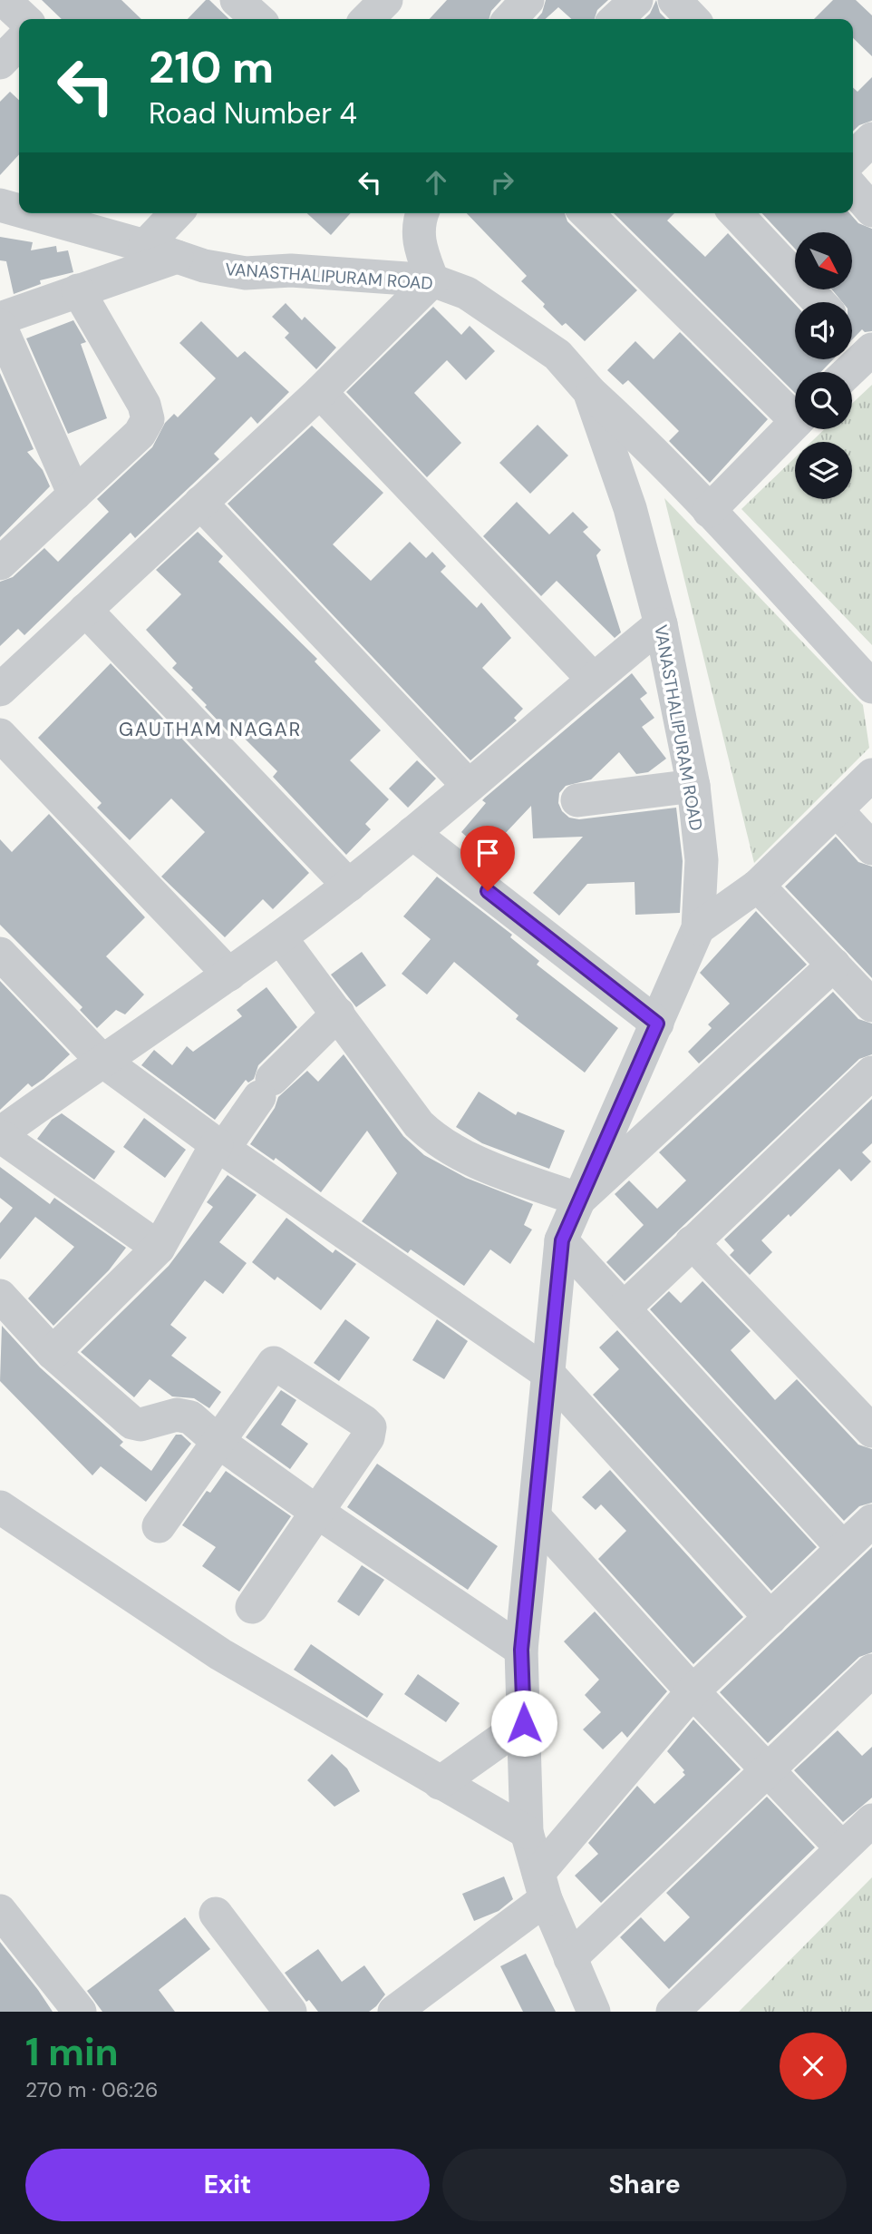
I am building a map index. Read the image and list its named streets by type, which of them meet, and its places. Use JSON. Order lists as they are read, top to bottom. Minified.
{"streets":{"street":["VANASTHALIPURAM ROAD"]},"districts":["GAUTHAM NAGAR"],"north":"bottom right","page":{"turn":["210 m","Road Number 4"],"heading":["1 min","270 m · 06:26"],"buttons":["Exit","Share"]}}
